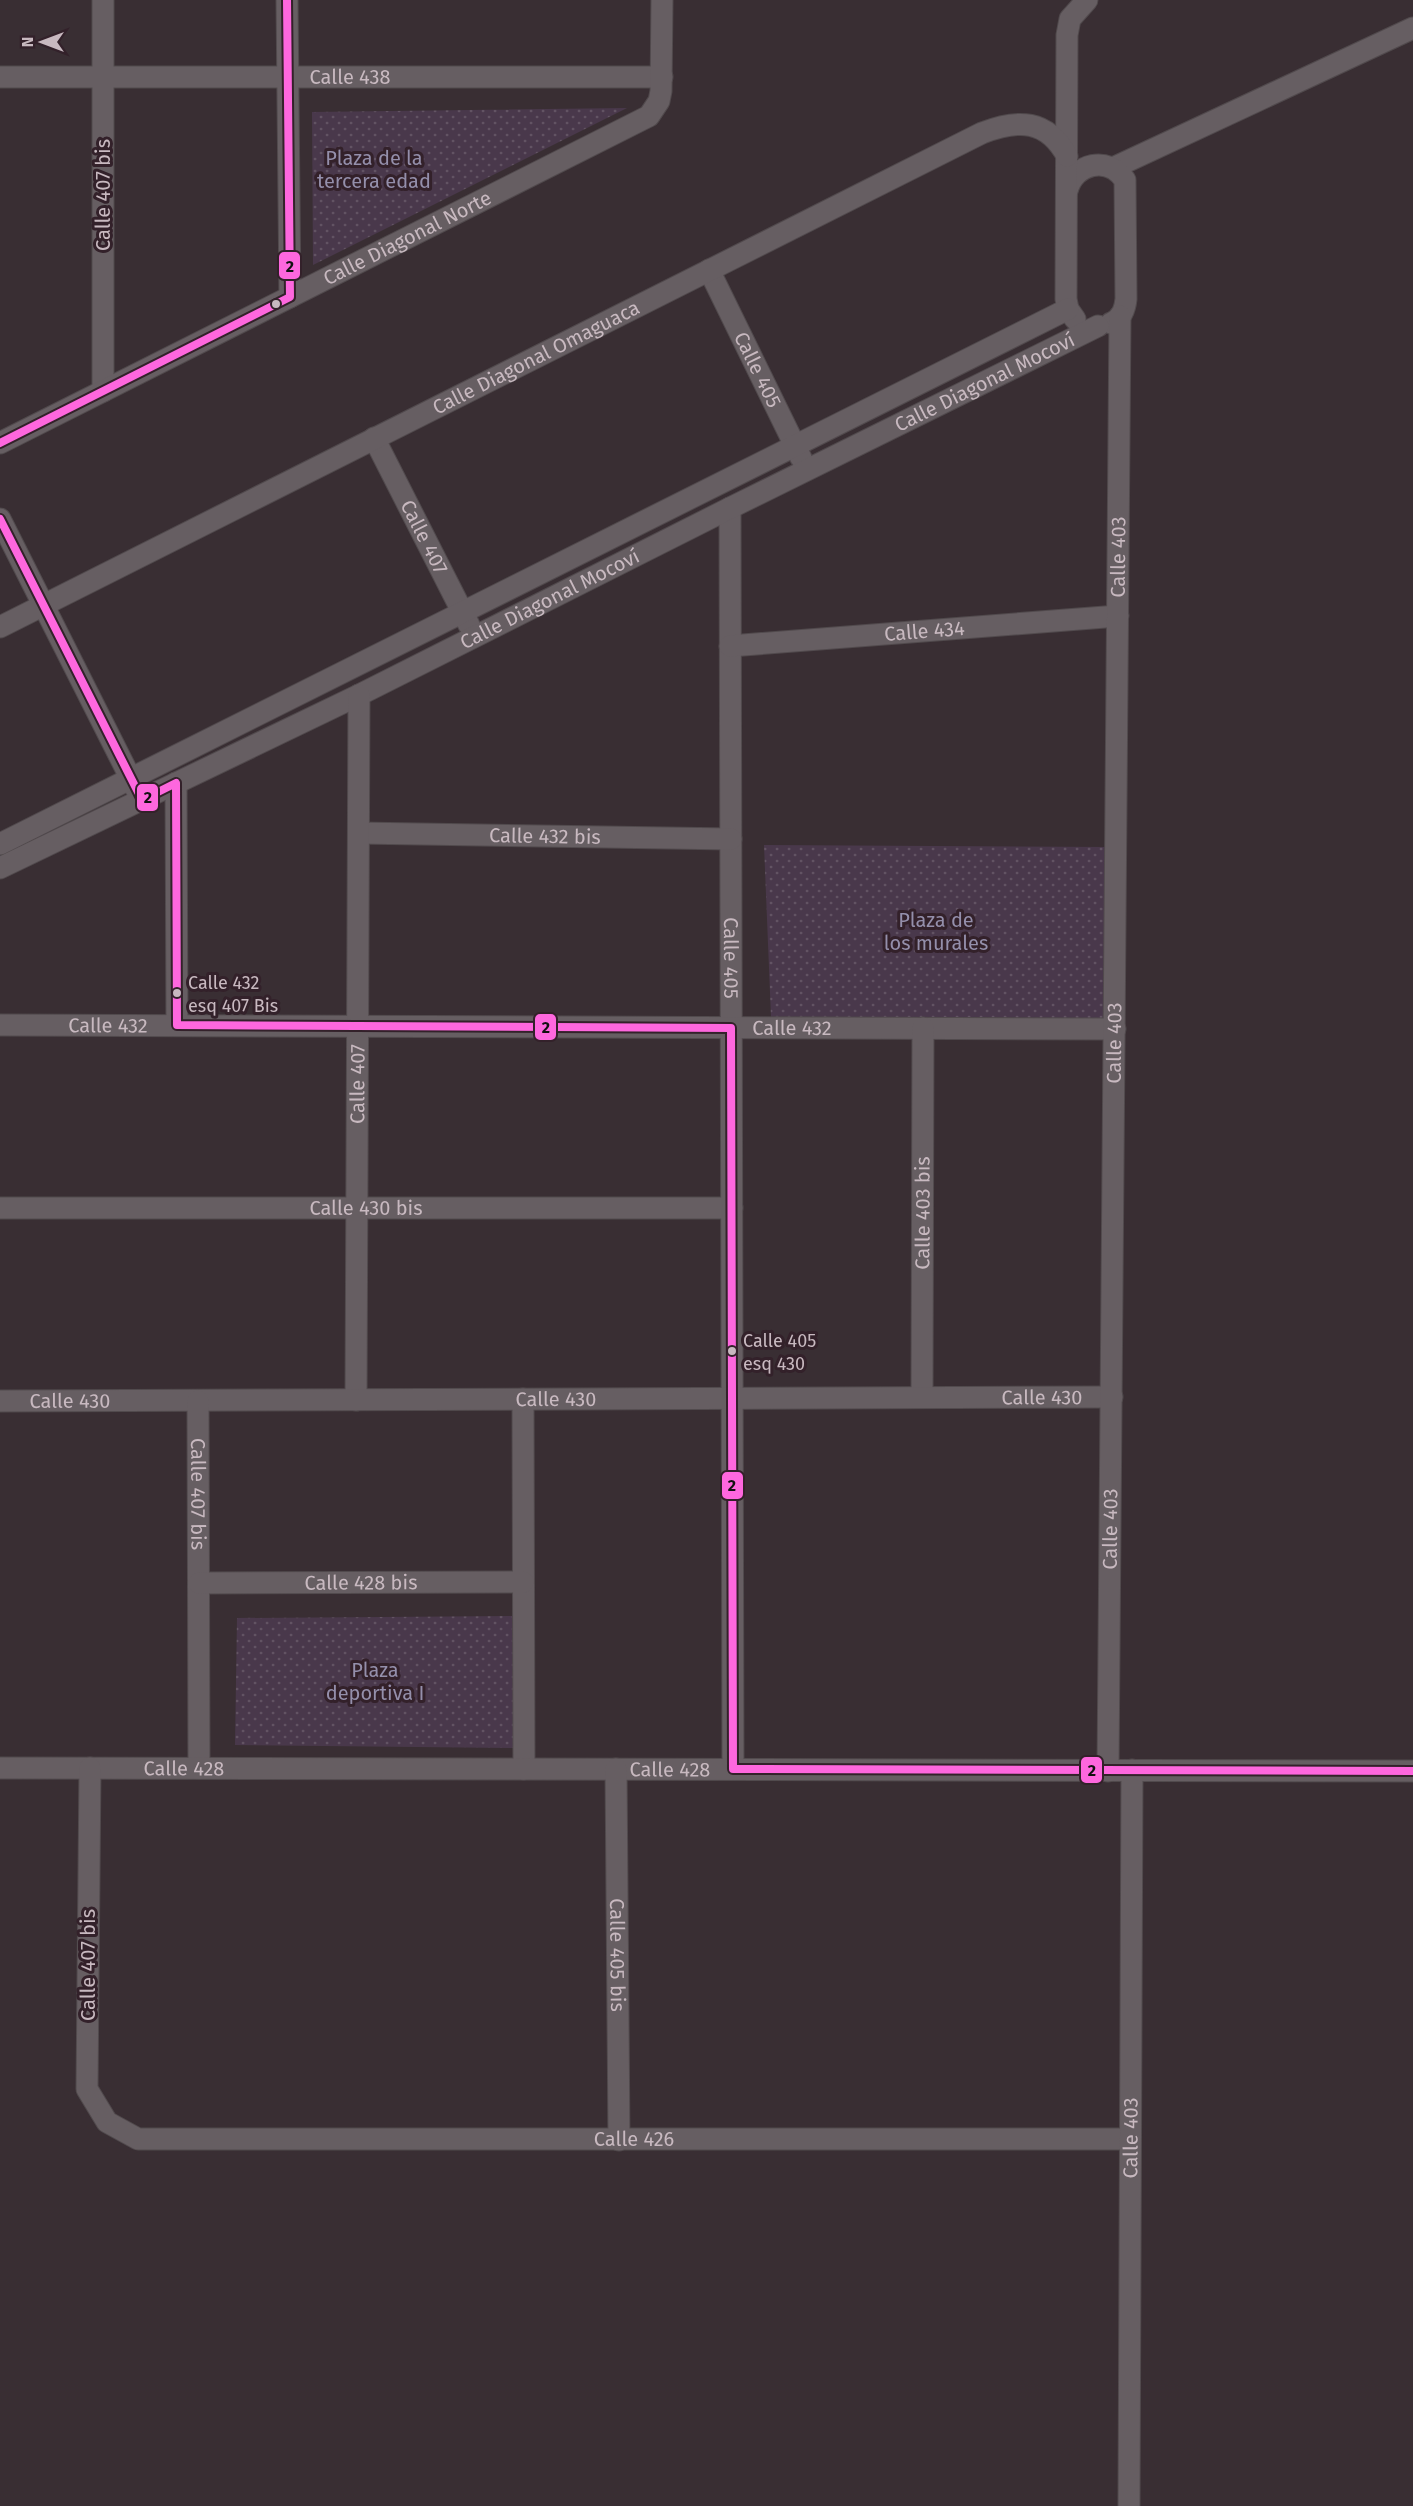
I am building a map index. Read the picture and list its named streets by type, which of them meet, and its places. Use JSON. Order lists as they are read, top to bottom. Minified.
{"streets":{"street":["Calle 438","Calle 407 bis","Calle Diagonal Norte","Calle Diagonal Omaguaca","Calle 405","Calle Diagonal Mocoví","Calle 407","Calle 403","Calle 434","Calle 432 bis","Calle 432","Calle 430 bis","Calle 403 bis","Calle 430","Calle 428 bis","Calle 428","Calle 405 bis","Calle 426"]},"crossings":[["Calle 438","Calle 407 bis"],["Calle 438","Calle Diagonal Norte"],["Calle 407 bis","Calle Diagonal Norte"],["Calle 407 bis","Calle 430"],["Calle 407 bis","Calle 428 bis"],["Calle 407 bis","Calle 428"],["Calle 407 bis","Calle 426"],["Calle Diagonal Omaguaca","Calle 405"],["Calle Diagonal Omaguaca","Calle 407"],["Calle 405","Calle Diagonal Mocoví"],["Calle 405","Calle 434"],["Calle 405","Calle 432 bis"],["Calle 405","Calle 432"],["Calle 405","Calle 430 bis"],["Calle 405","Calle 430"],["Calle 405","Calle 428"],["Calle Diagonal Mocoví","Calle 407"],["Calle 407","Calle 432 bis"],["Calle 407","Calle 432"],["Calle 407","Calle 430 bis"],["Calle 407","Calle 430"],["Calle 403","Calle 434"],["Calle 403","Calle 432"],["Calle 403","Calle 430"],["Calle 403","Calle 428"],["Calle 403","Calle 426"],["Calle 432","Calle 403 bis"],["Calle 403 bis","Calle 430"],["Calle 428","Calle 405 bis"],["Calle 405 bis","Calle 426"]],"parks":["Plaza de la tercera edad","Plaza de los murales","Plaza deportiva I"],"places":["Calle 432 esq 407 Bis","Calle 405 esq 430"],"lines":["transit line 2"],"north":"left"}
